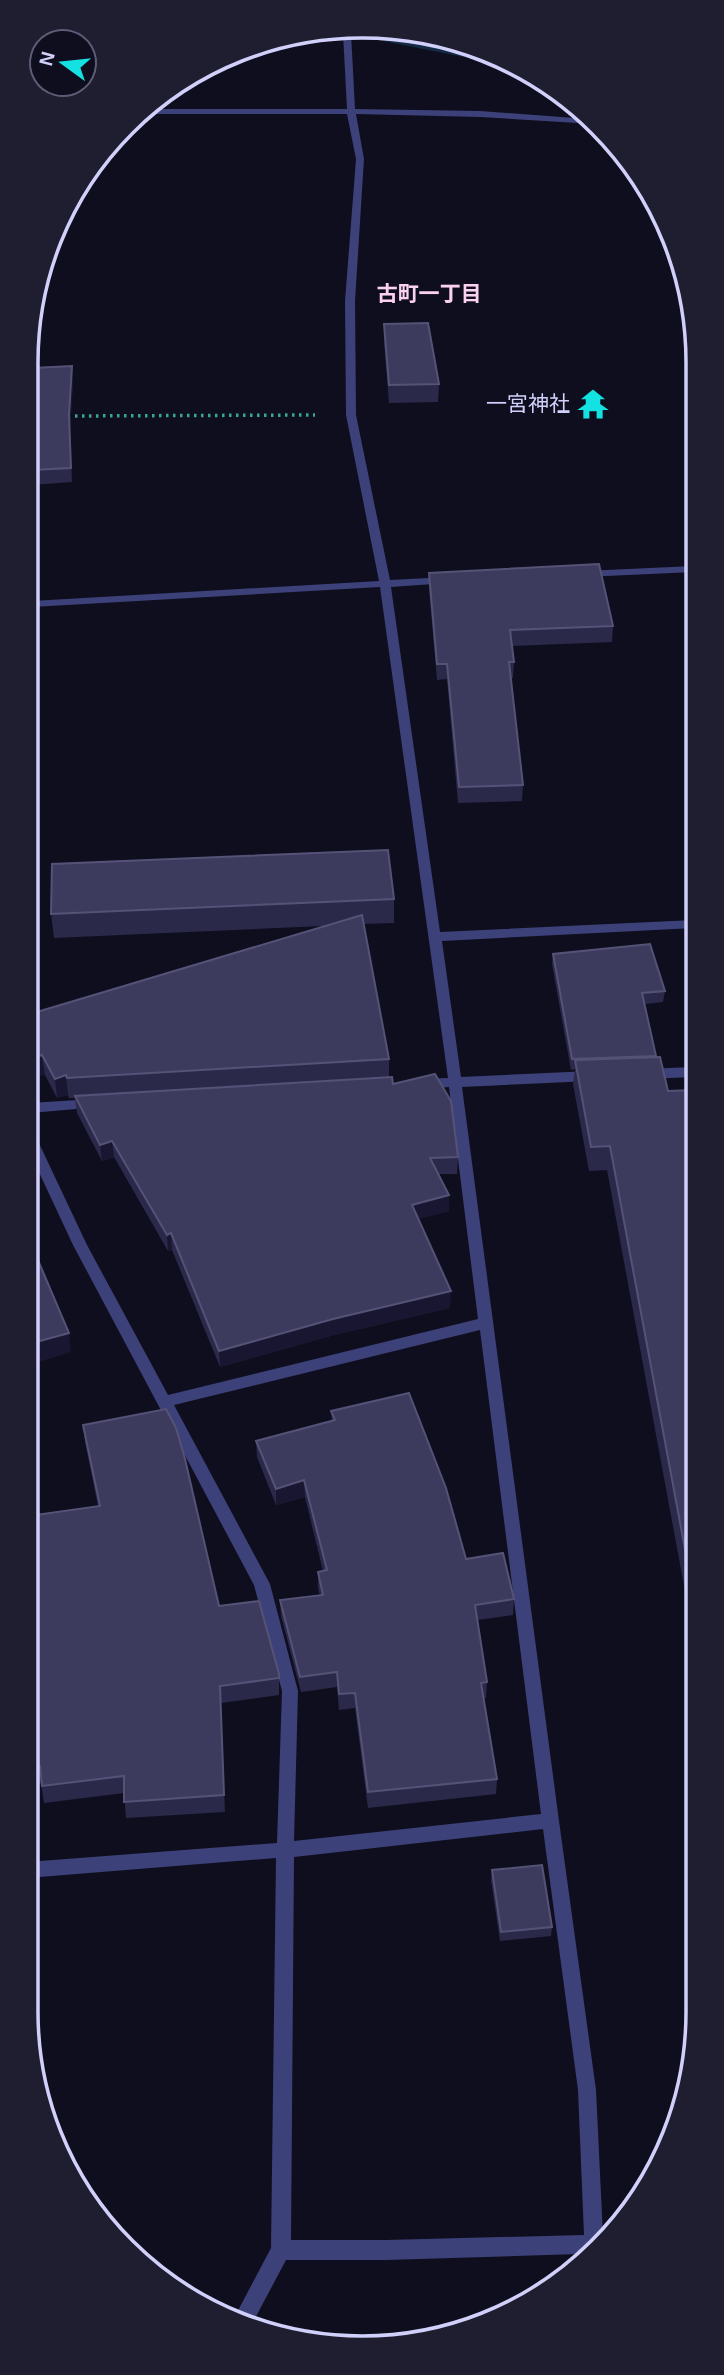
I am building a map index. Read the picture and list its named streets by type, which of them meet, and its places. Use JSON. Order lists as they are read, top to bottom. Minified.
{"districts":["古町一丁目"],"places":{"temple":["一宮神社"]},"north":"left"}
